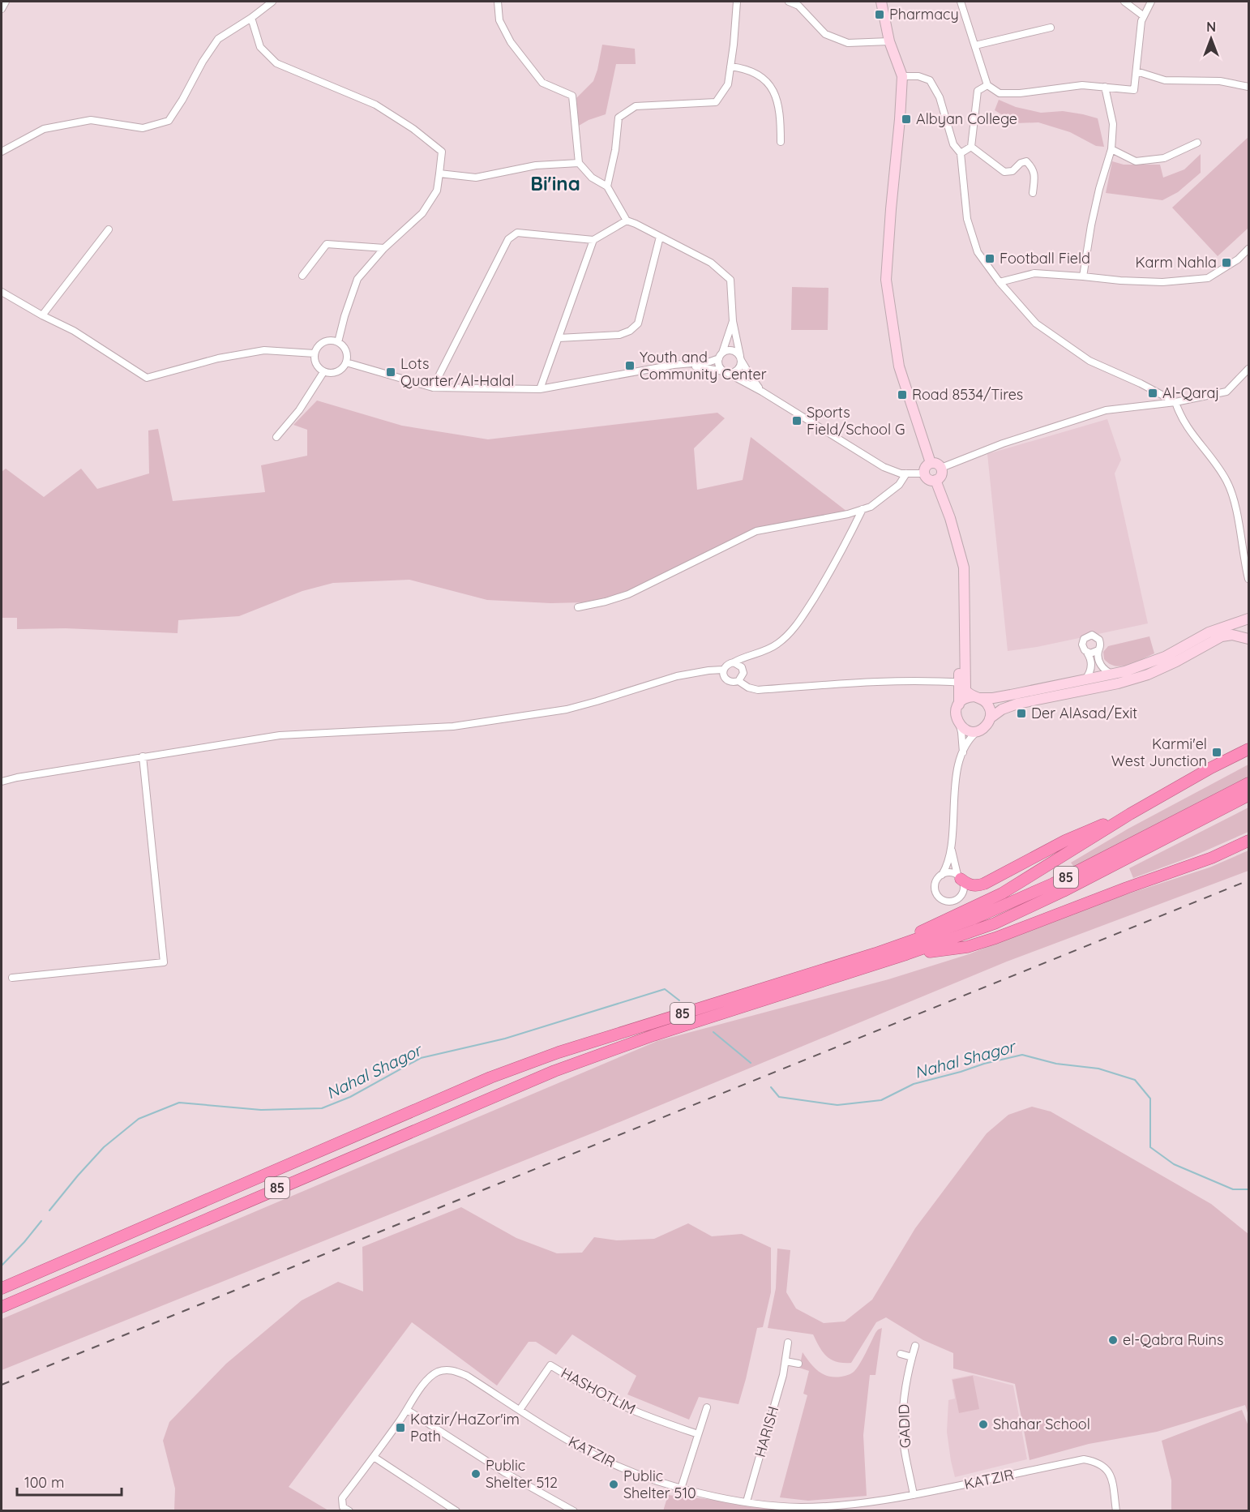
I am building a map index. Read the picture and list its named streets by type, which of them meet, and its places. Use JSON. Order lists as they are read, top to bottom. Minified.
{"streets":{"highway":["85"],"street":["HASHOTLIM","GADID","HARISH","KATZIR"]},"crossings":[["HASHOTLIM","KATZIR"],["GADID","KATZIR"],["HARISH","KATZIR"]],"districts":["Bi'ina"],"water":["Nahal Shagor"],"places":{"transit":["Pharmacy","Albyan College","Football Field","Karm Nahla","Youth and Community Center","Lots Quarter/Al-Halal","Al-Qaraj","Road 8534/Tires","Sports Field/School G","Der AlAsad/Exit","Karmi'el West Junction","Katzir/HaZor'im Path"],"other":["el-Qabra Ruins","Shahar School","Public Shelter 512","Public Shelter 510"]},"scale_bar":"100 m","north":"top"}
